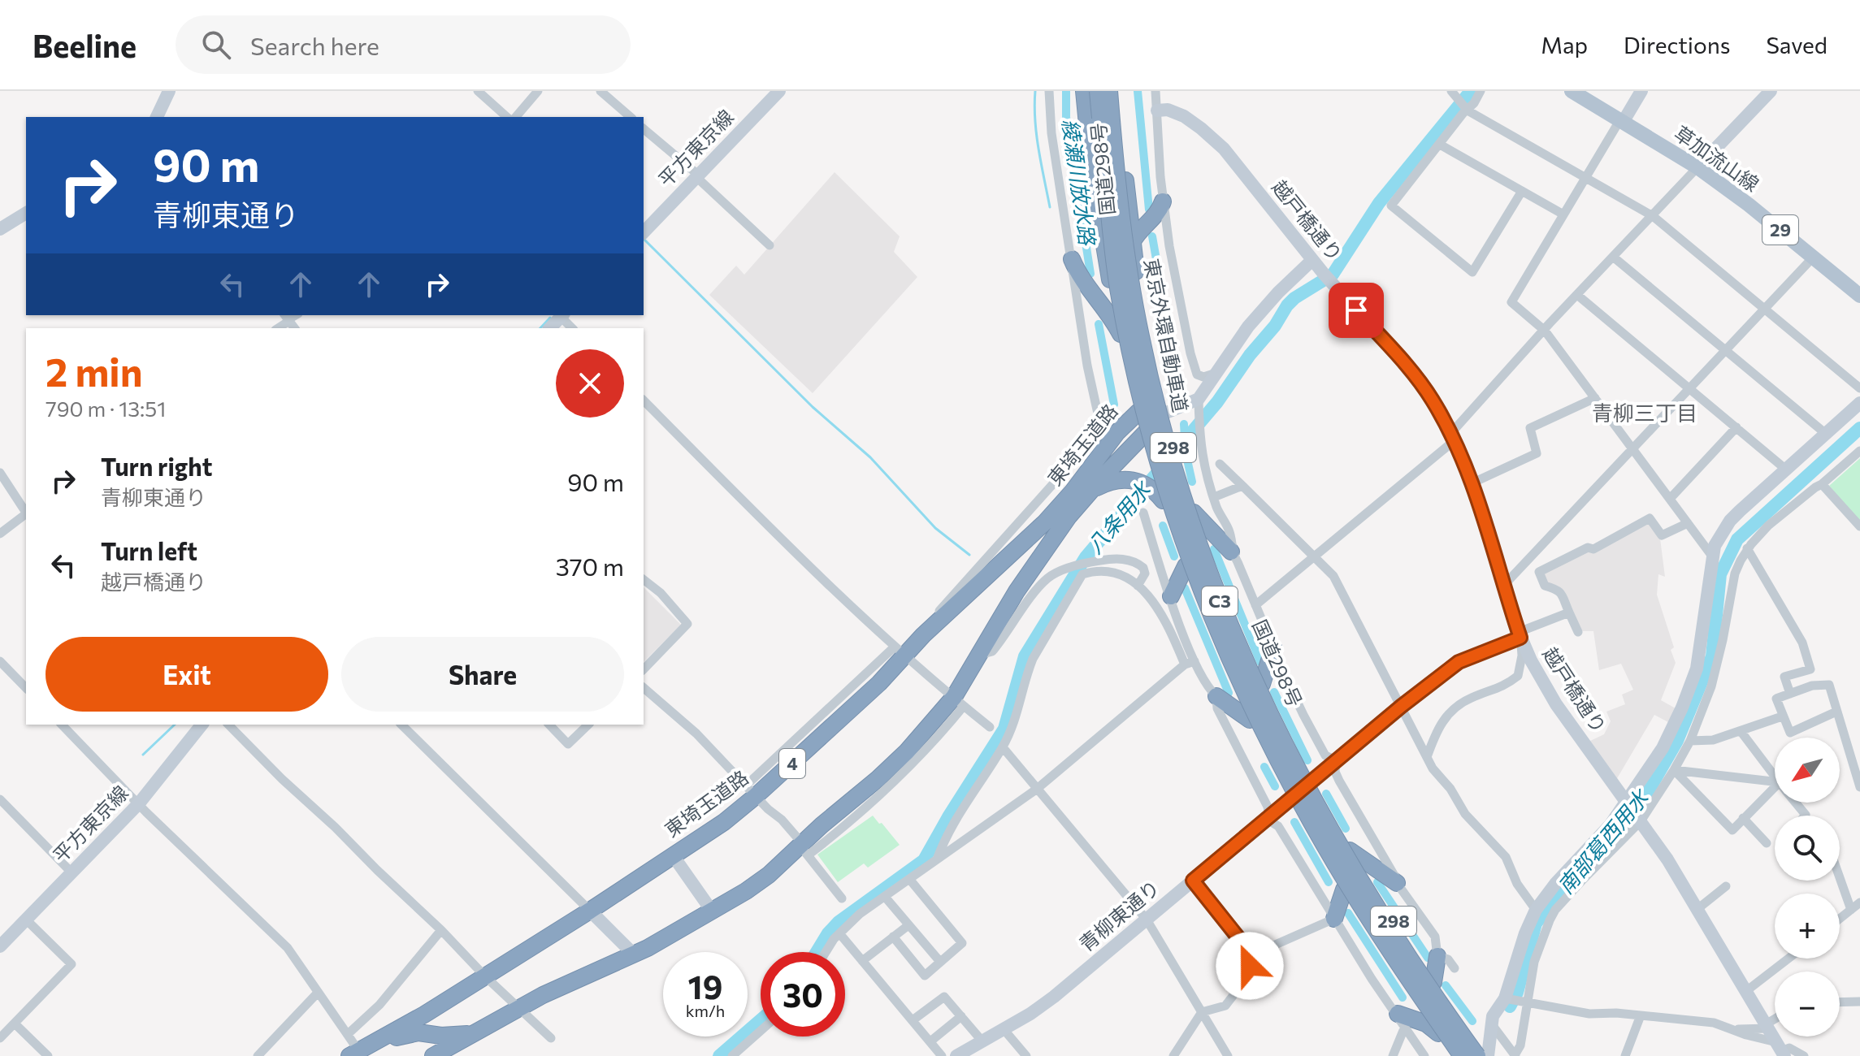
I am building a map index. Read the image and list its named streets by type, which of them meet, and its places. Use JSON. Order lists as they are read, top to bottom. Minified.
{"streets":{"highway":["国道298号","東京外環自動車道","東埼玉道路","298","C3","4"],"main road":["草加流山線","29"],"street":["平方東京線","越戸橋通り","青柳東通り"]},"crossings":[["国道298号","東埼玉道路"],["国道298号","青柳東通り"],["越戸橋通り","青柳東通り"]],"districts":["青柳三丁目"],"water":["綾瀬川放水路","八条用水","南部葛西用水"],"north":"bottom left","page":{"header":"Beeline","search":"Search here","nav":["Map","Directions","Saved"],"turn":["90 m","青柳東通り"],"heading":["2 min","790 m · 13:51"],"list":[{"name":"Turn right","note":"青柳東通り","value":"90 m"},{"name":"Turn left","note":"越戸橋通り","value":"370 m"}],"buttons":["Exit","Share"],"map_buttons":["+","−"],"speed":"19 km/h","limit":"30"}}
